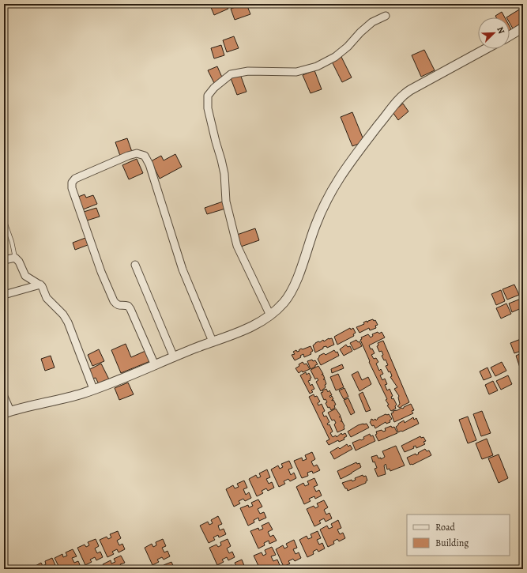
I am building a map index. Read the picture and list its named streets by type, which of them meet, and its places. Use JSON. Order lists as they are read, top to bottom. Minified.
{"legend":["Road","Building"],"north":"top right"}
